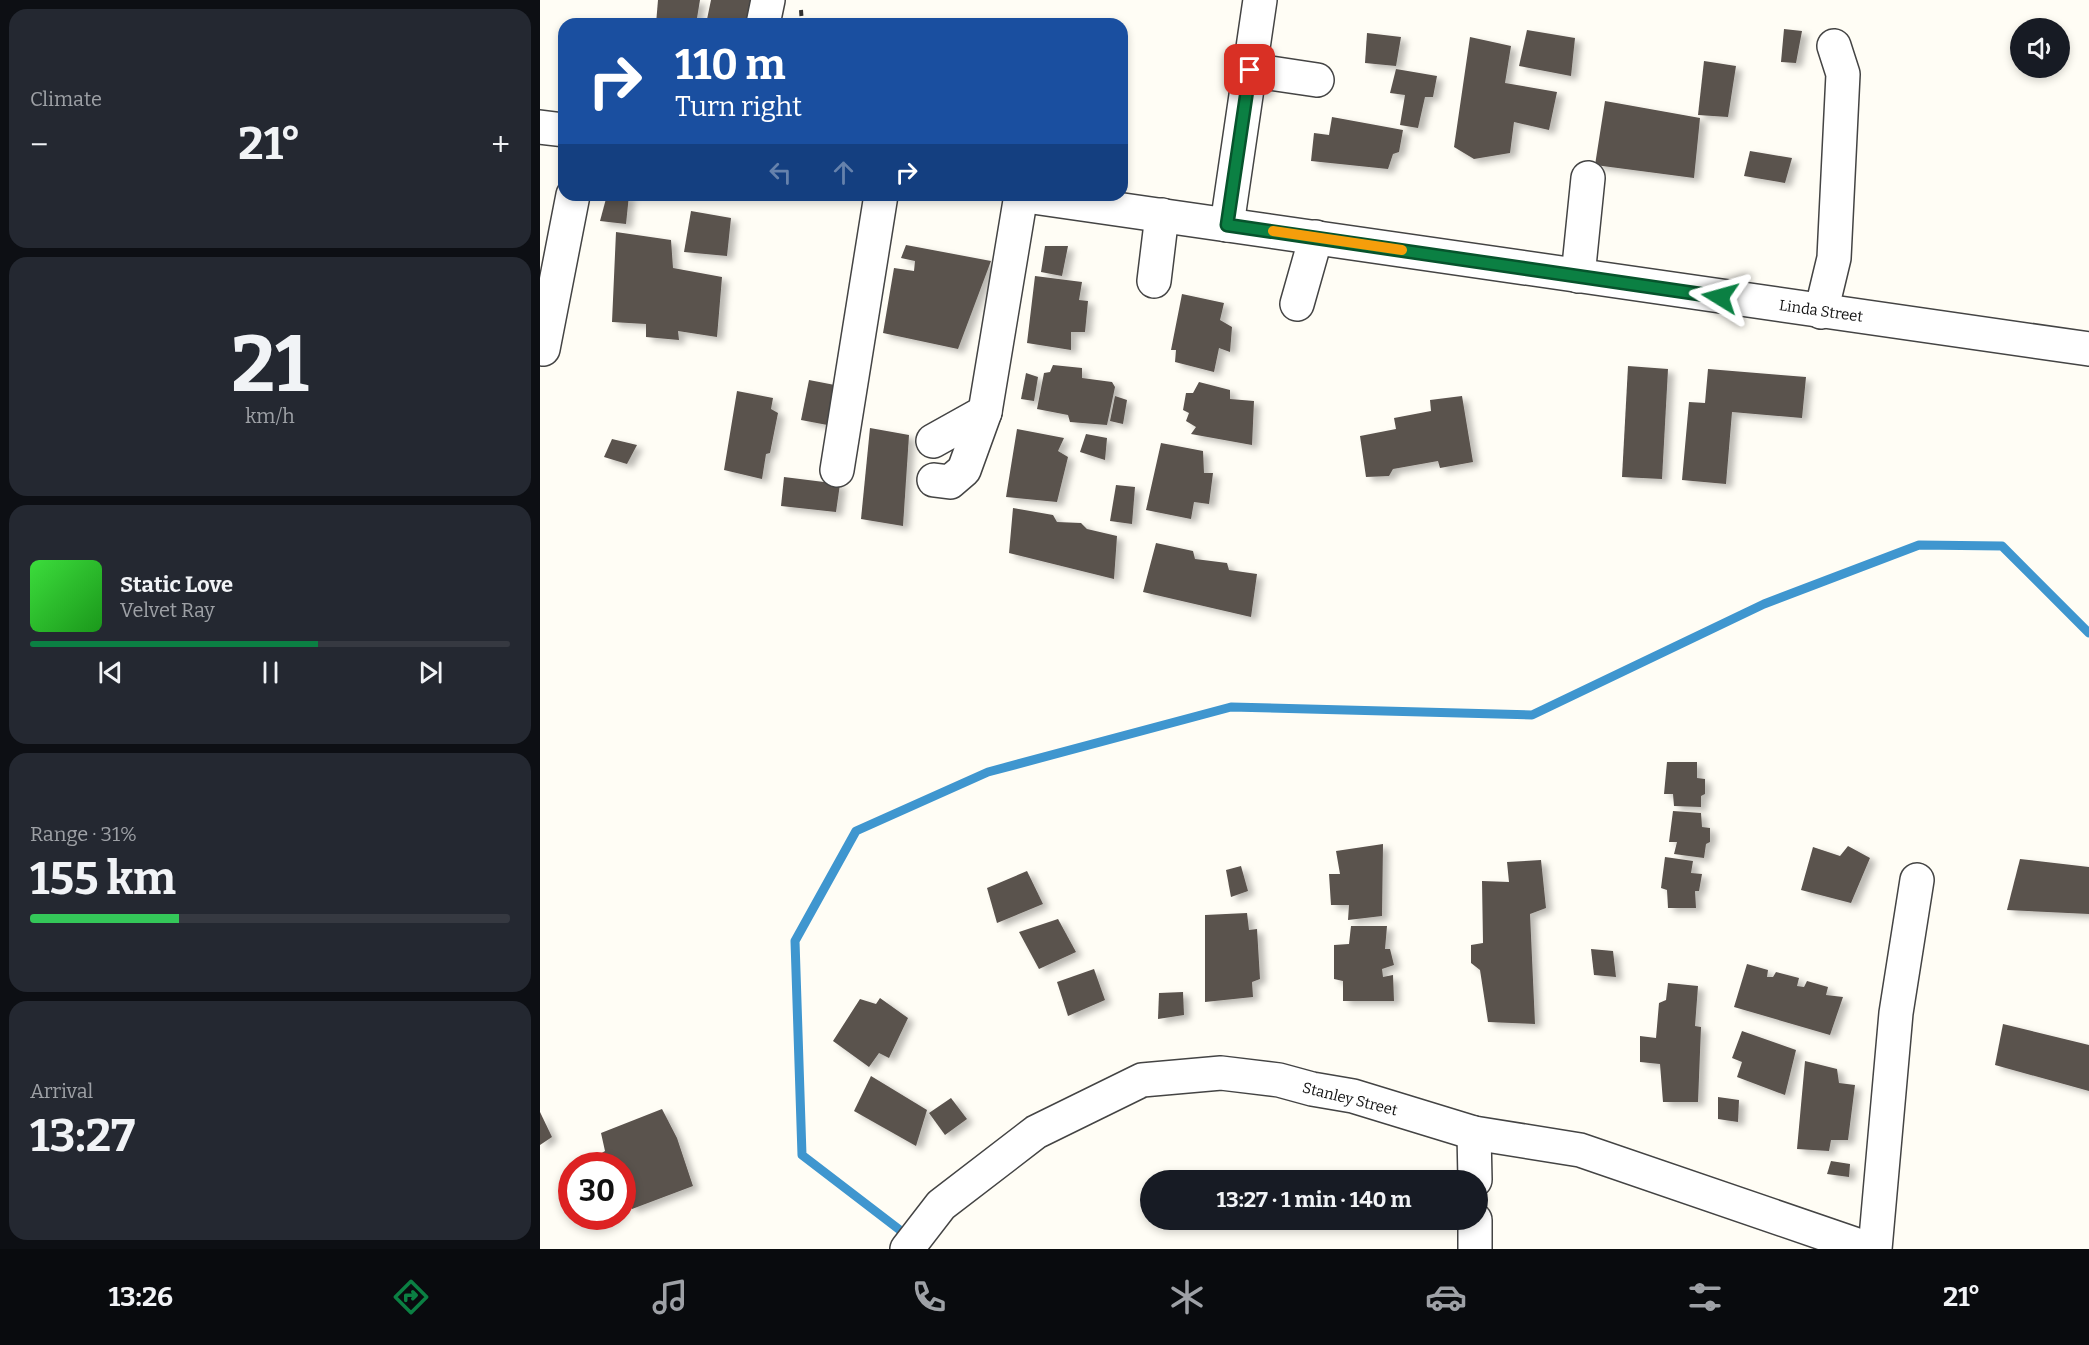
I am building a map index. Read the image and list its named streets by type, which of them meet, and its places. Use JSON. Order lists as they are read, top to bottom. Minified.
{"streets":{"street":["Linda Street","Stanley Street"]},"page":{"tile":["Climate",["21","km/h"],["Range · 31%","155 km"],["Arrival","13:27"]],"turn":["110 m","Turn right"],"heat":["−","21°","+"],"song":["Static Love","Velvet Ray"],"limit":"30","trip":"13:27 · 1 min · 140 m","tabs":["13:26","21°"]}}
